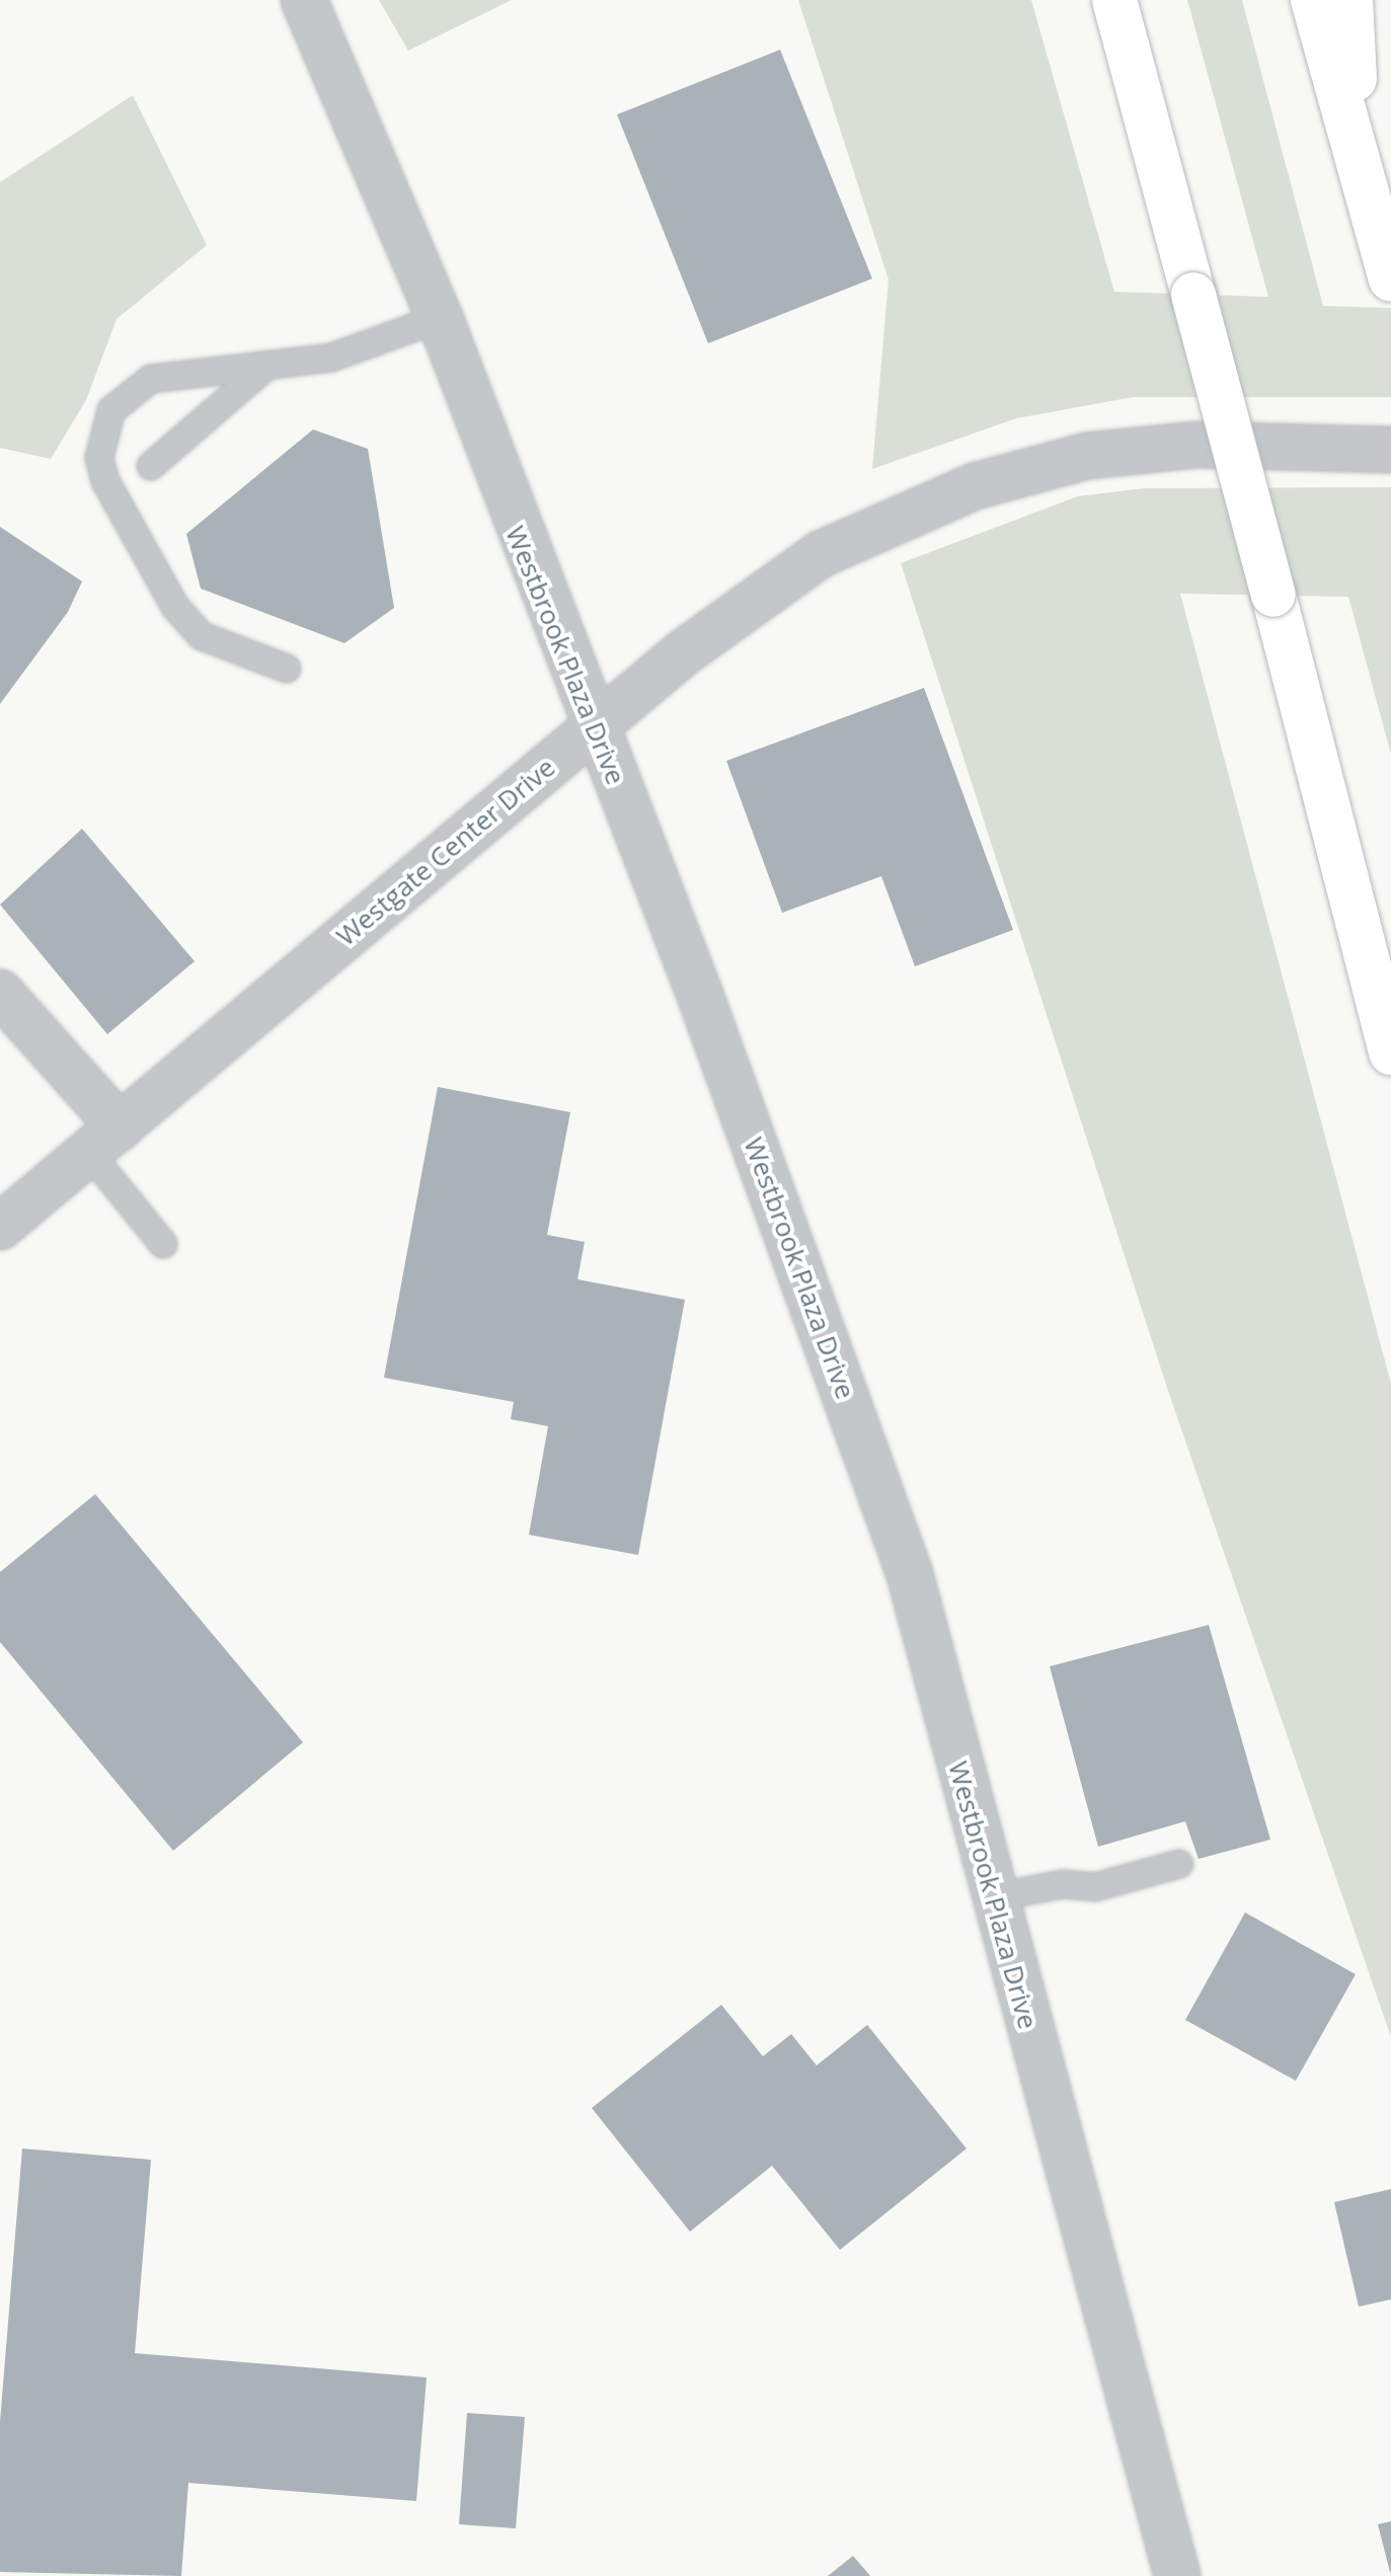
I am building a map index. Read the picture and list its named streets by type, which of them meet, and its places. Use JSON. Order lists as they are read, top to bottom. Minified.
{"streets":{"street":["Westbrook Plaza Drive","Westgate Center Drive"]},"crossings":[["Westbrook Plaza Drive","Westgate Center Drive"]]}
